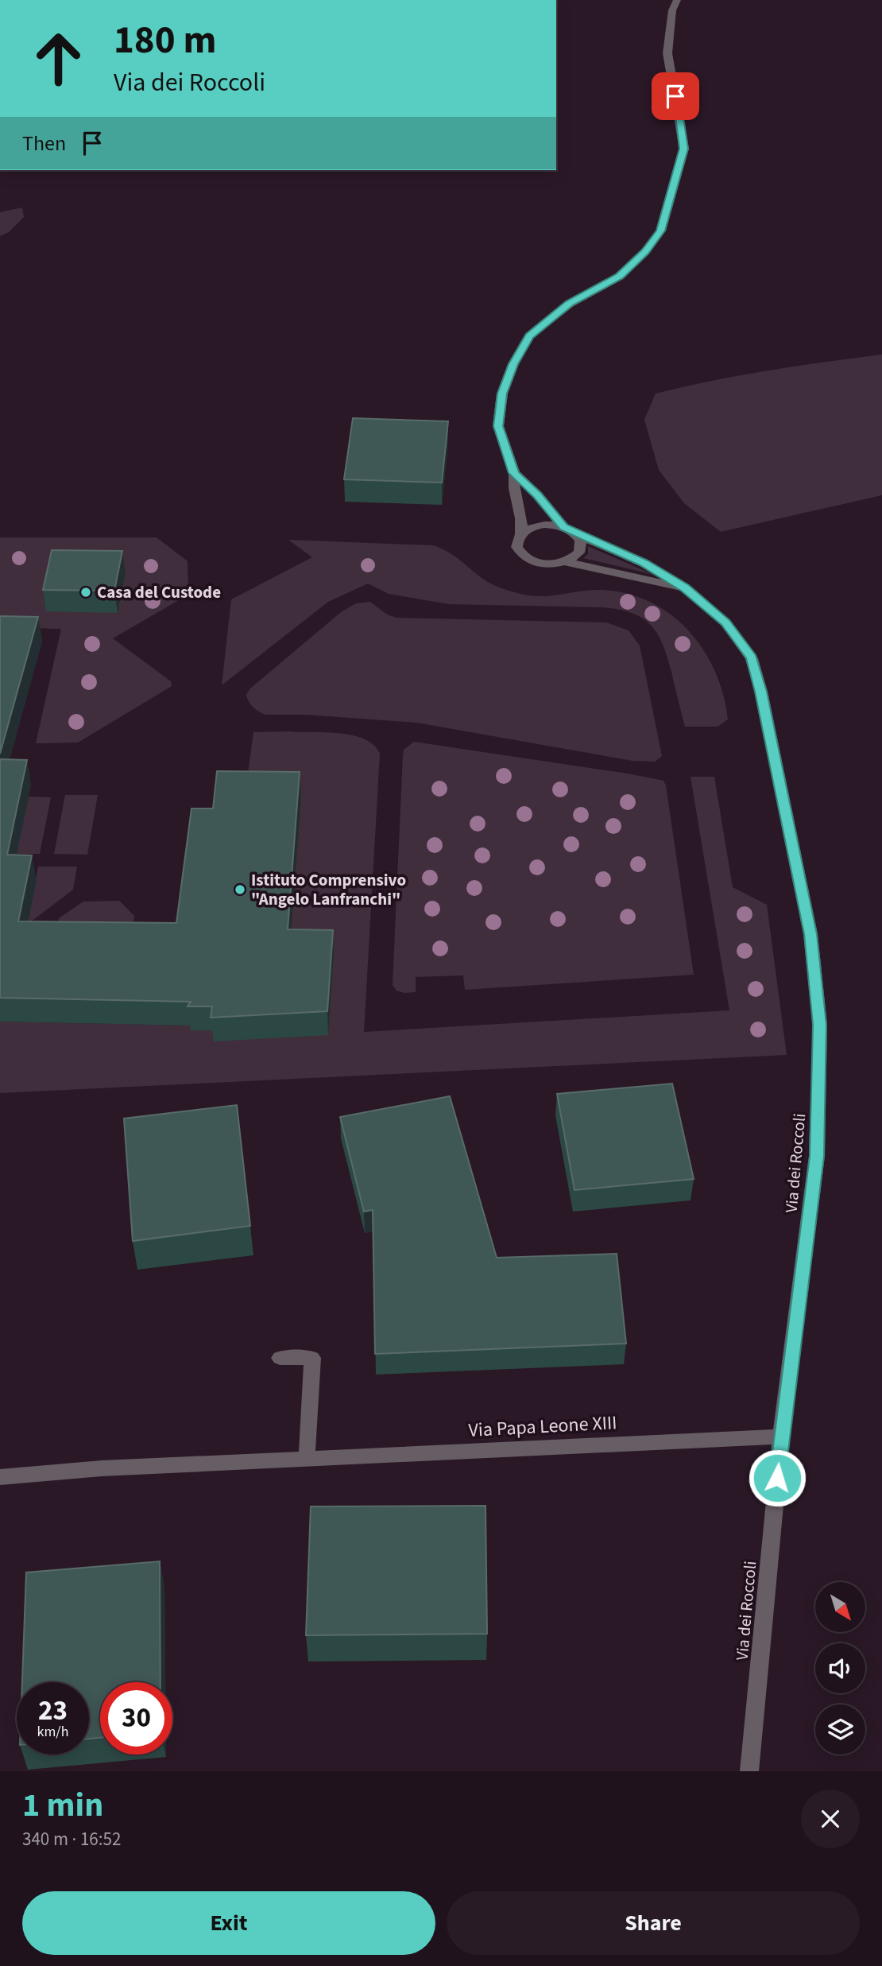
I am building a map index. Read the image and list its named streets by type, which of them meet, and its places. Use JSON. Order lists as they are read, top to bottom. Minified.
{"streets":{"street":["Via dei Roccoli","Via Papa Leone XIII"]},"crossings":[["Via dei Roccoli","Via Papa Leone XIII"]],"places":["Casa del Custode","Istituto Comprensivo \"Angelo Lanfranchi\""],"north":"bottom right","page":{"turn":["180 m","Via dei Roccoli"],"then":"Then","speed":"23 km/h","limit":"30","heading":["1 min","340 m · 16:52"],"buttons":["Exit","Share"]}}
